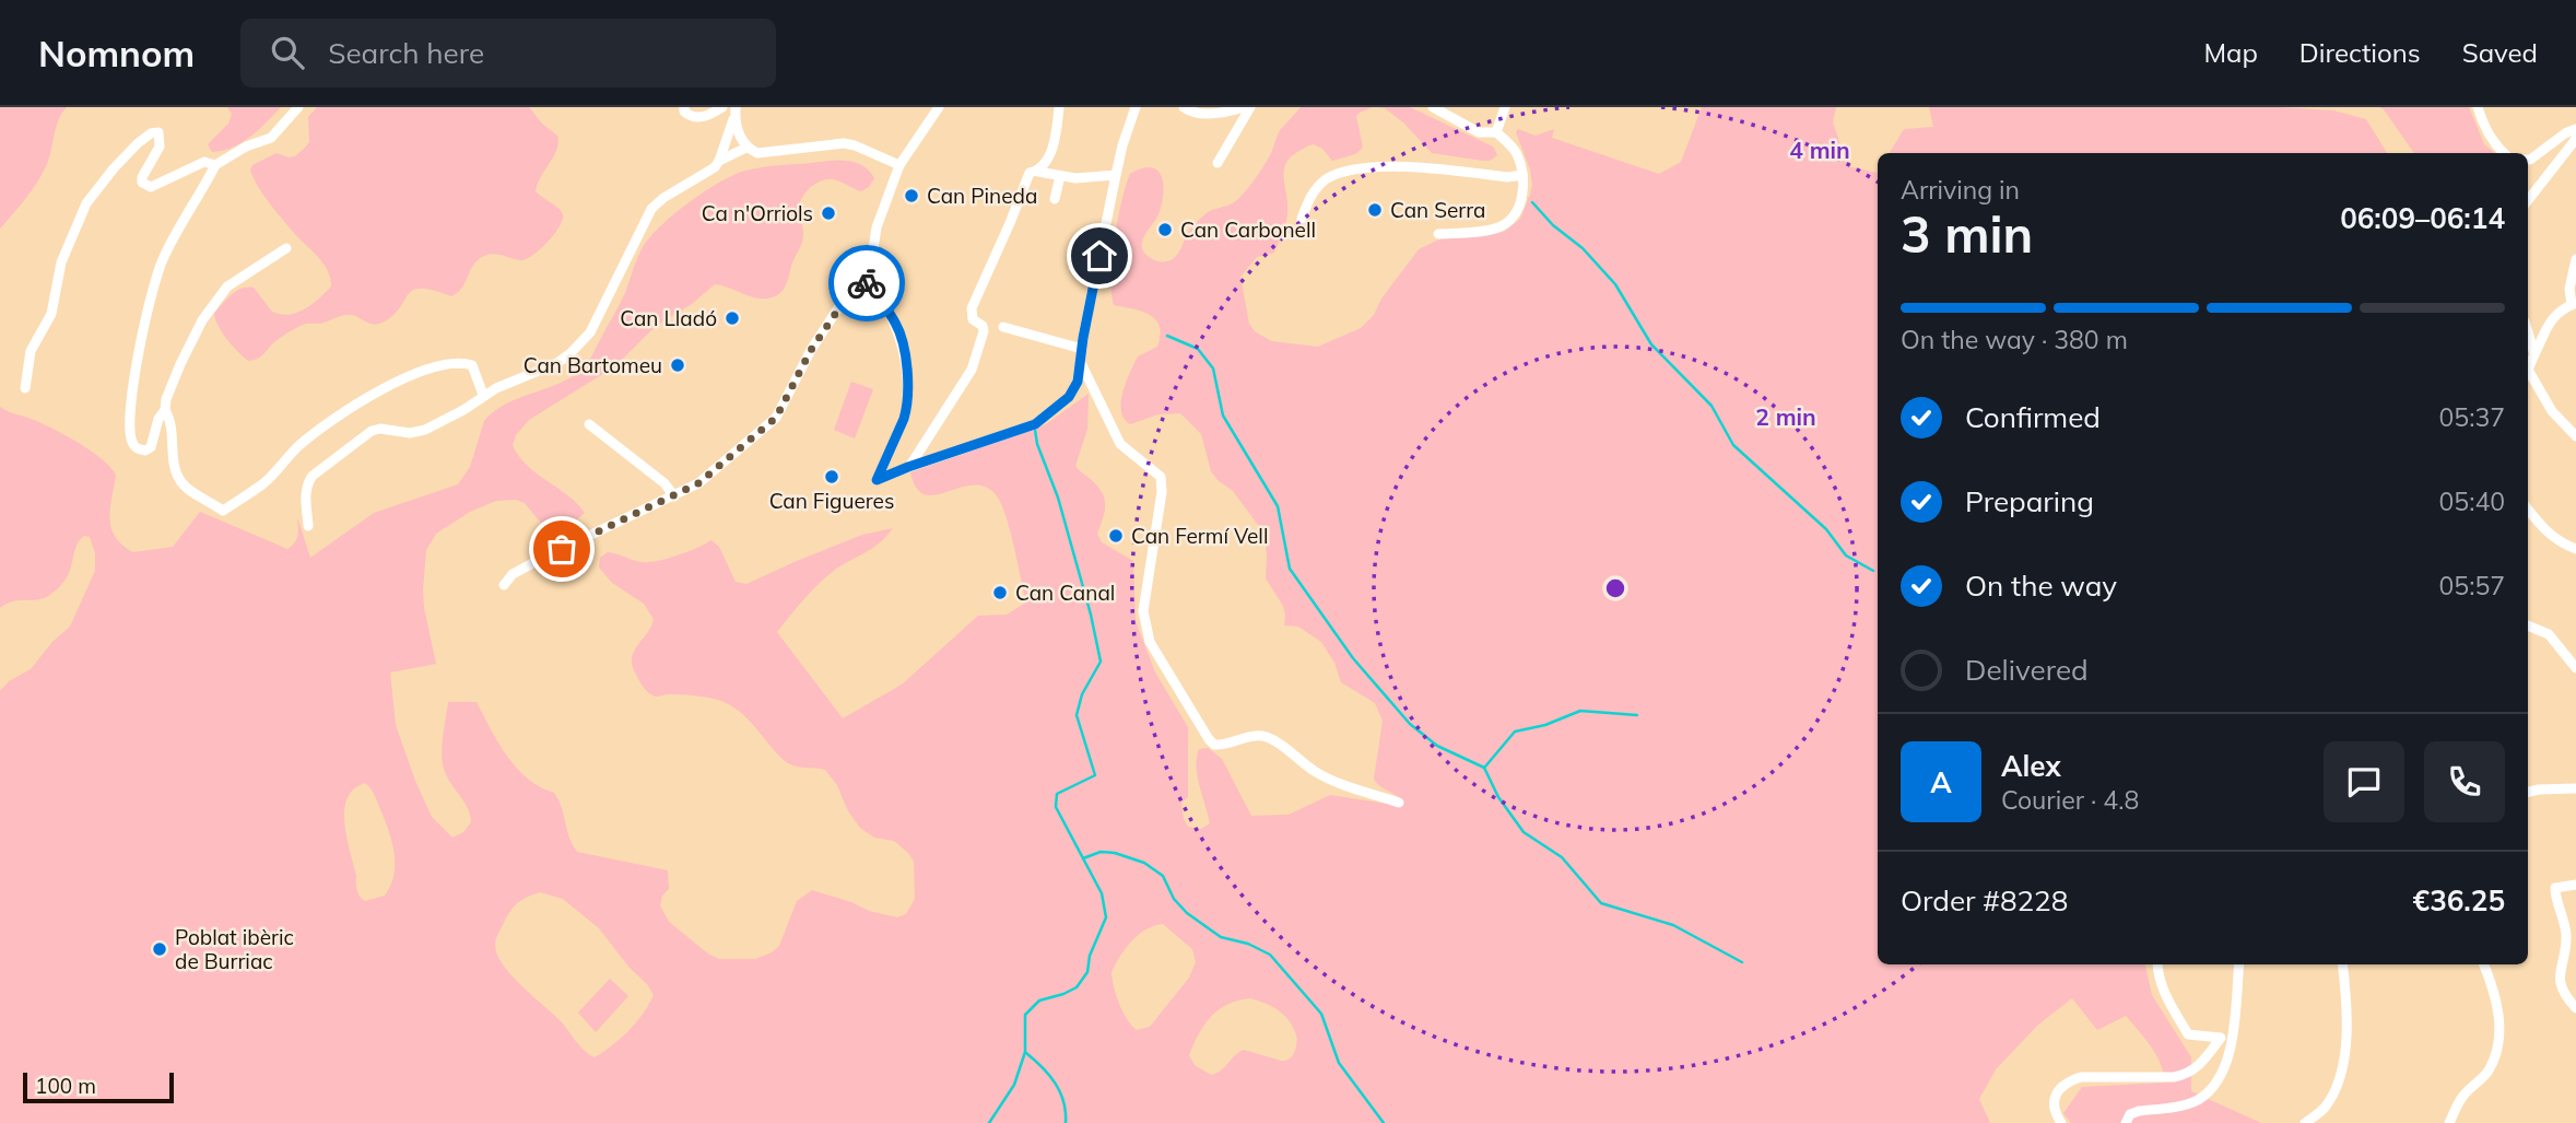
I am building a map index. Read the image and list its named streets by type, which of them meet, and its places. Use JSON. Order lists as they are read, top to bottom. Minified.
{"places":["Can Pineda","Can Serra","Ca n'Orriols","Can Carbonell","Can Lladó","Can Bartomeu","Can Figueres","Can Fermí Vell","Can Canal","Poblat ibèric de Burriac"],"scale_bar":"100 m","page":{"header":"Nomnom","search":"Search here","nav":["Map","Directions","Saved"],"heading":["3 min","Arriving in","06:09–06:14"],"panel":["Alex","Courier · 4.8","Order #8228","€36.25"],"bar":"On the way · 380 m","list":[["Confirmed","05:37"],["Preparing","05:40"],["On the way","05:57"],"Delivered"],"round":"A","scale":"100 m"},"rings":["4 min","2 min"]}
